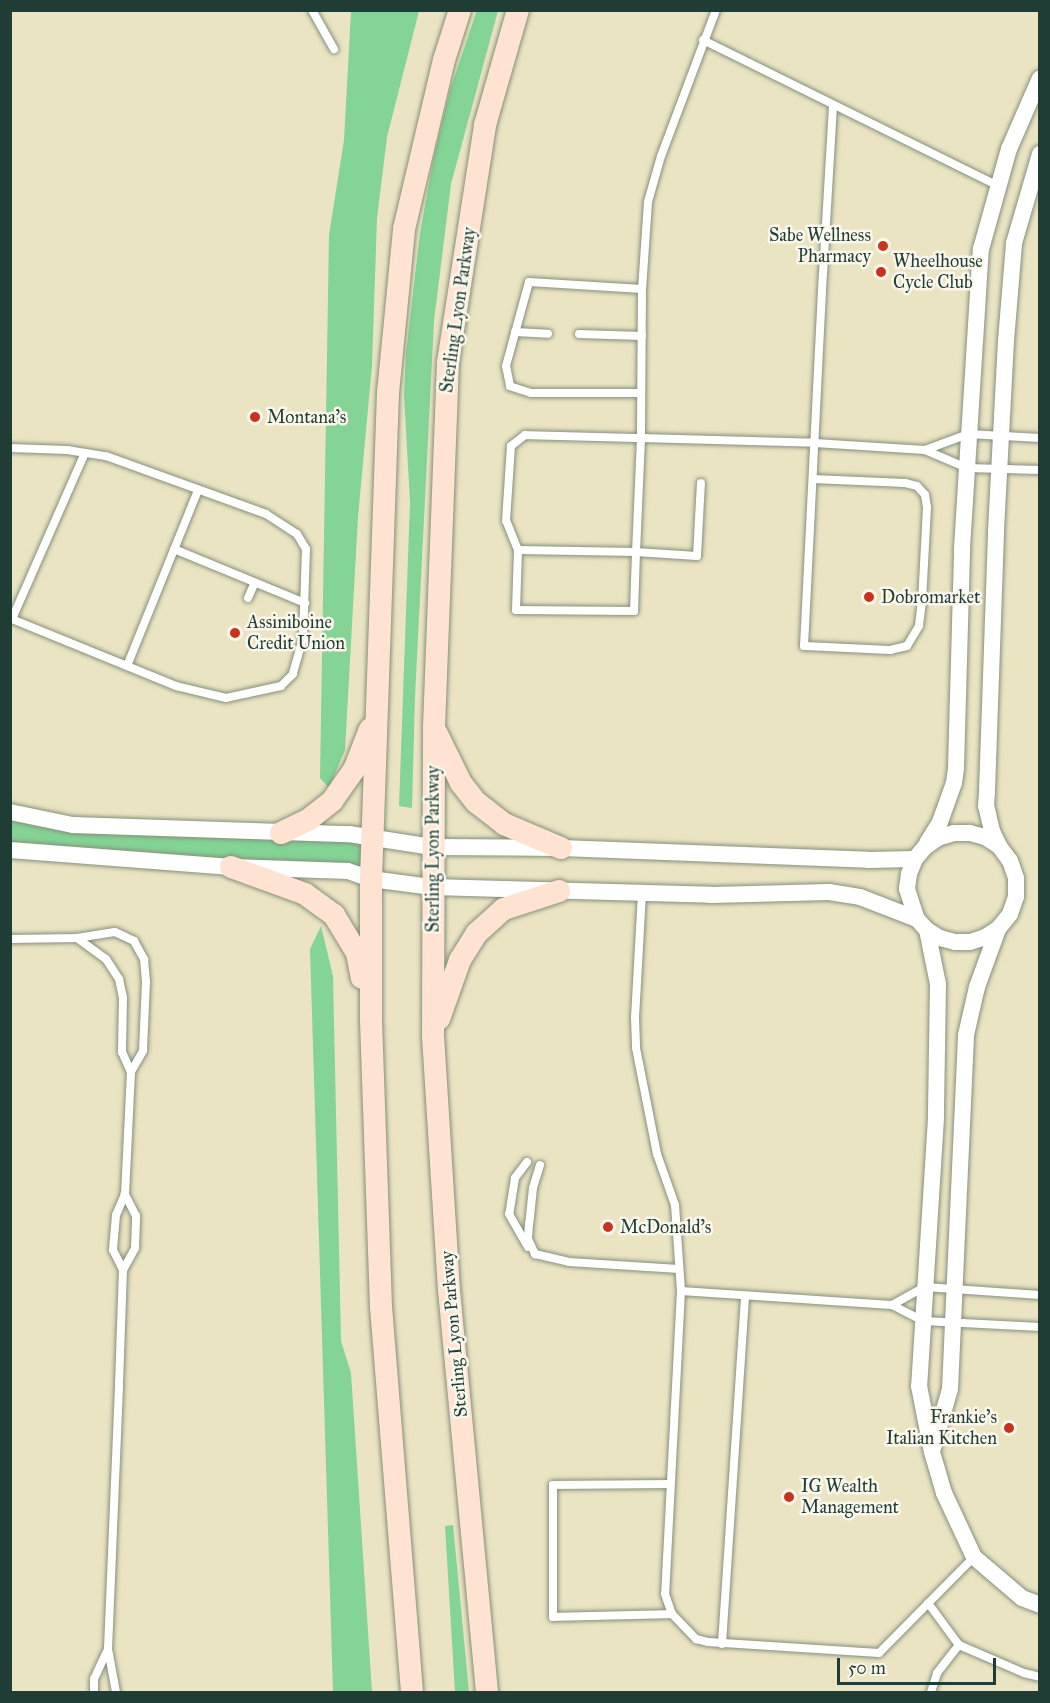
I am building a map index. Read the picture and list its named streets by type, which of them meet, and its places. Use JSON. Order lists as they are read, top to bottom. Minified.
{"streets":{"main road":["Sterling Lyon Parkway"]},"places":["Sabe Wellness Pharmacy","Wheelhouse Cycle Club","Montana's","Dobromarket","Assiniboine Credit Union","McDonald's","Frankie's Italian Kitchen","IG Wealth Management"],"scale_bar":"50 m"}
